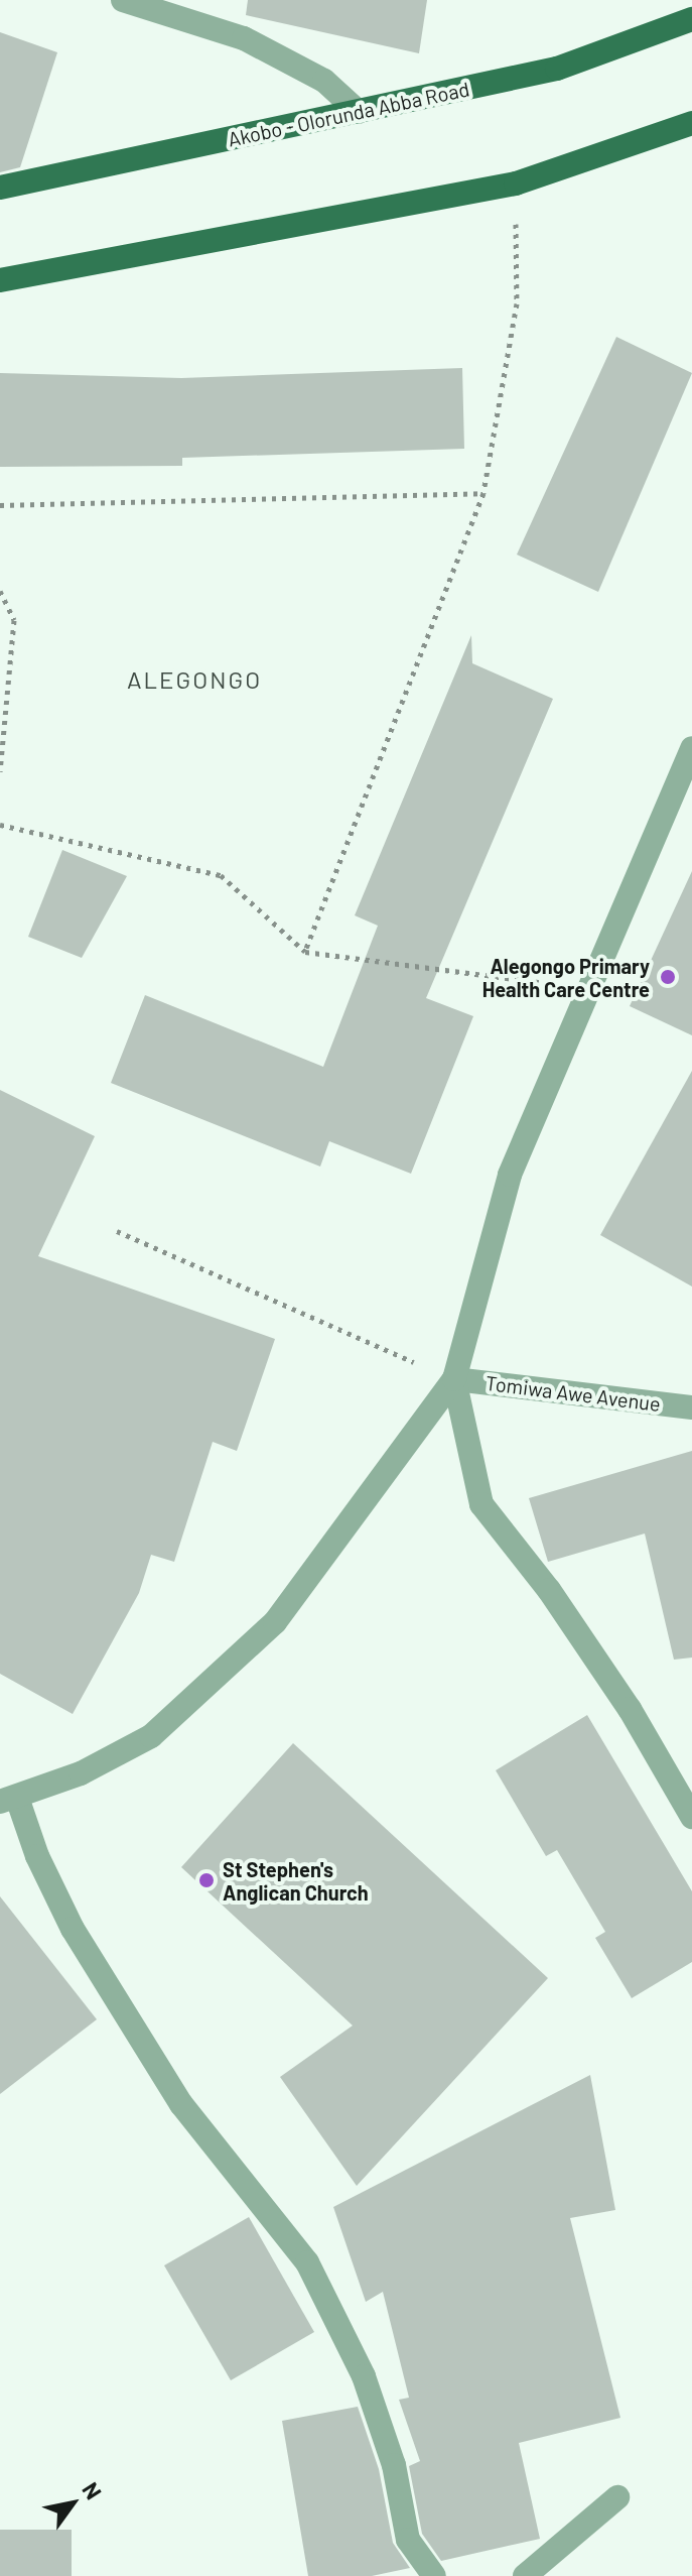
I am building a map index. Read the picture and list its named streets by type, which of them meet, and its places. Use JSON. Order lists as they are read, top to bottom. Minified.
{"streets":{"main road":["Akobo - Olorunda Abba Road"],"street":["Tomiwa Awe Avenue"]},"districts":["ALEGONGO"],"places":["Alegongo Primary Health Care Centre","St Stephen's Anglican Church"],"north":"top right"}
